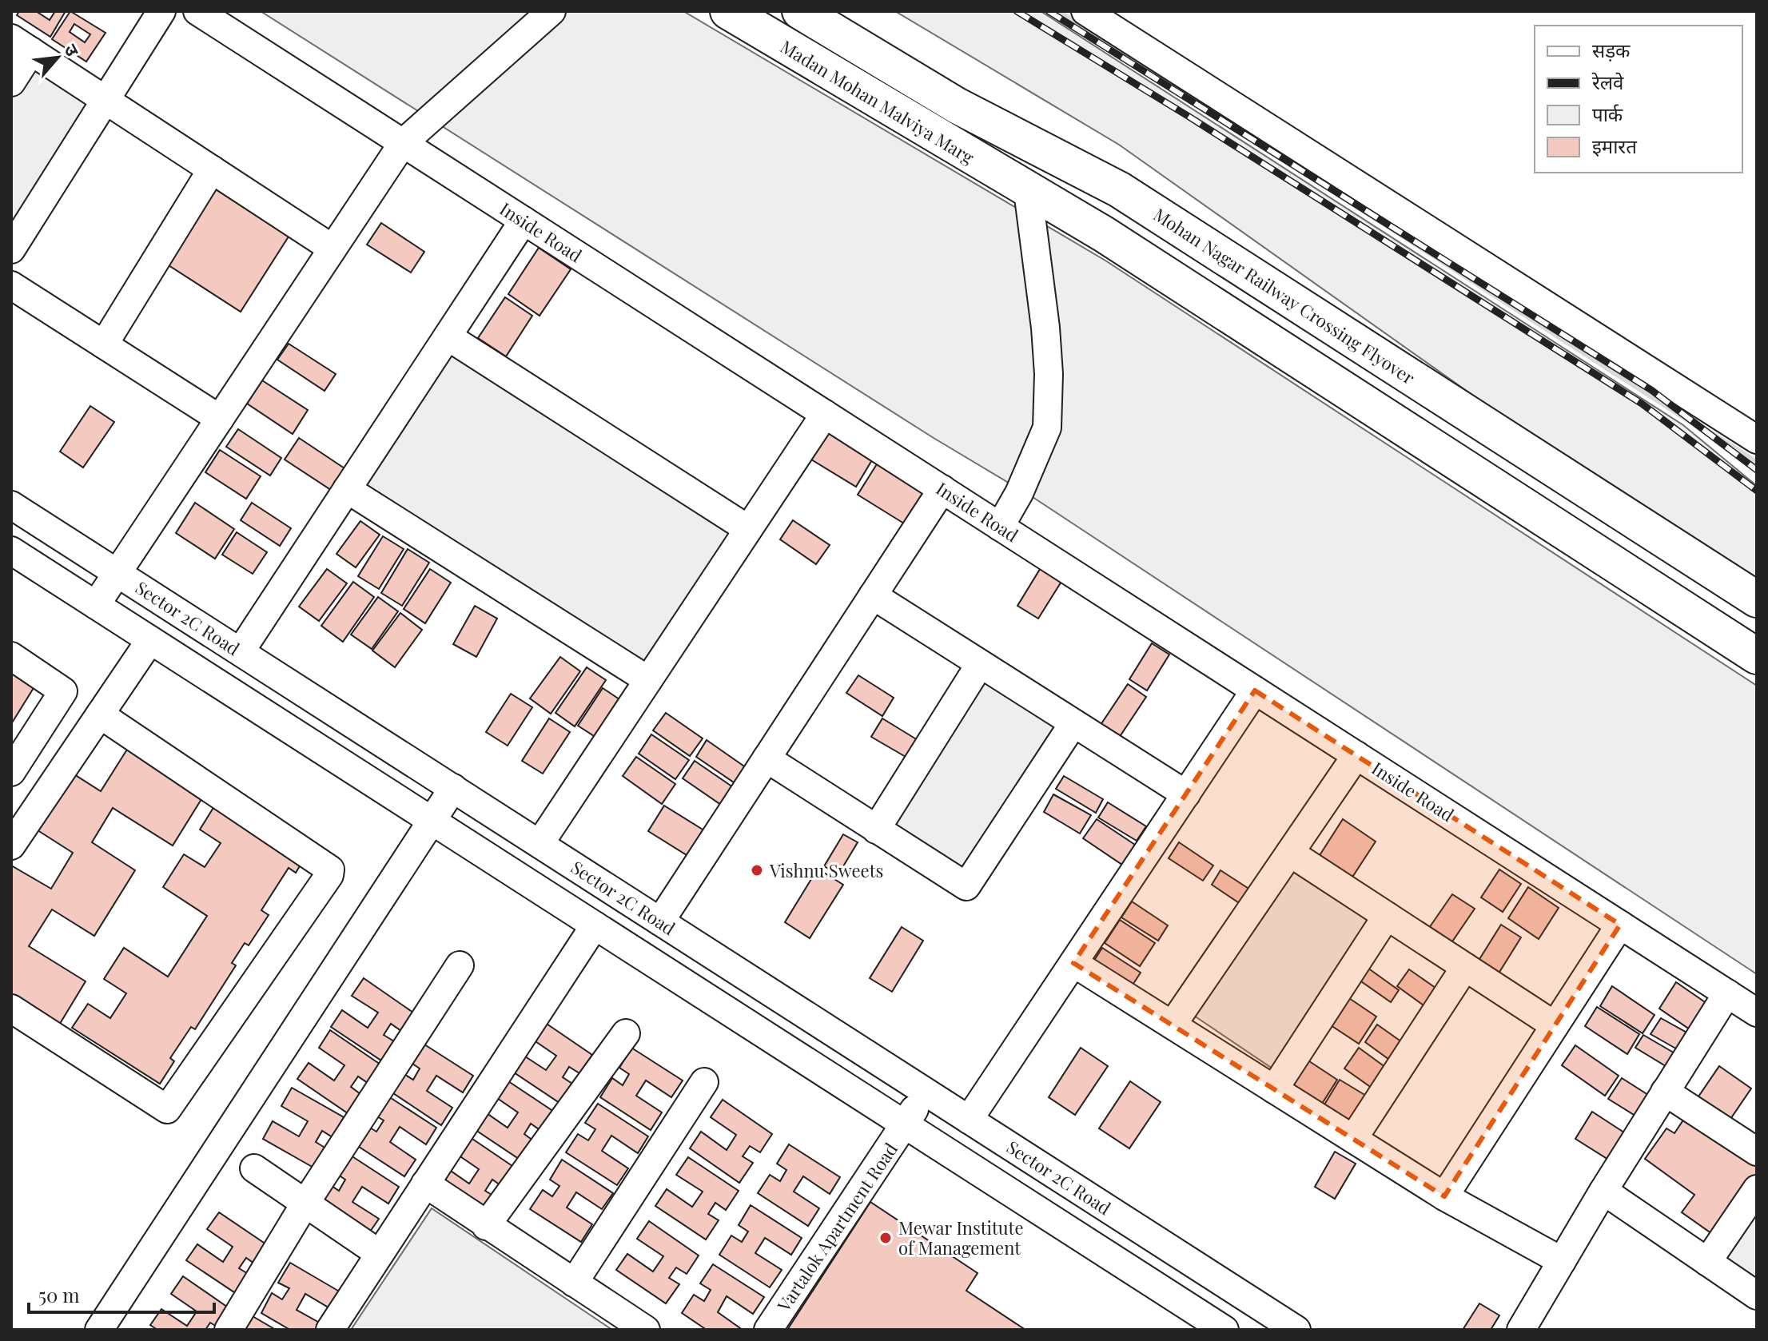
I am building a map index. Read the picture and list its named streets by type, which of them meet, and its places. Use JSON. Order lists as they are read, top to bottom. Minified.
{"streets":{"main road":["Madan Mohan Malviya Marg","Mohan Nagar Railway Crossing Flyover"],"street":["Inside Road","Sector 2C Road","Vartalok Apartment Road"]},"crossings":[["Sector 2C Road","Vartalok Apartment Road"]],"places":["Vishnu Sweets","Mewar Institute of Management"],"legend":["सड़क","रेलवे","पार्क","इमारत"],"scale_bar":"50 m","north":"top right"}
